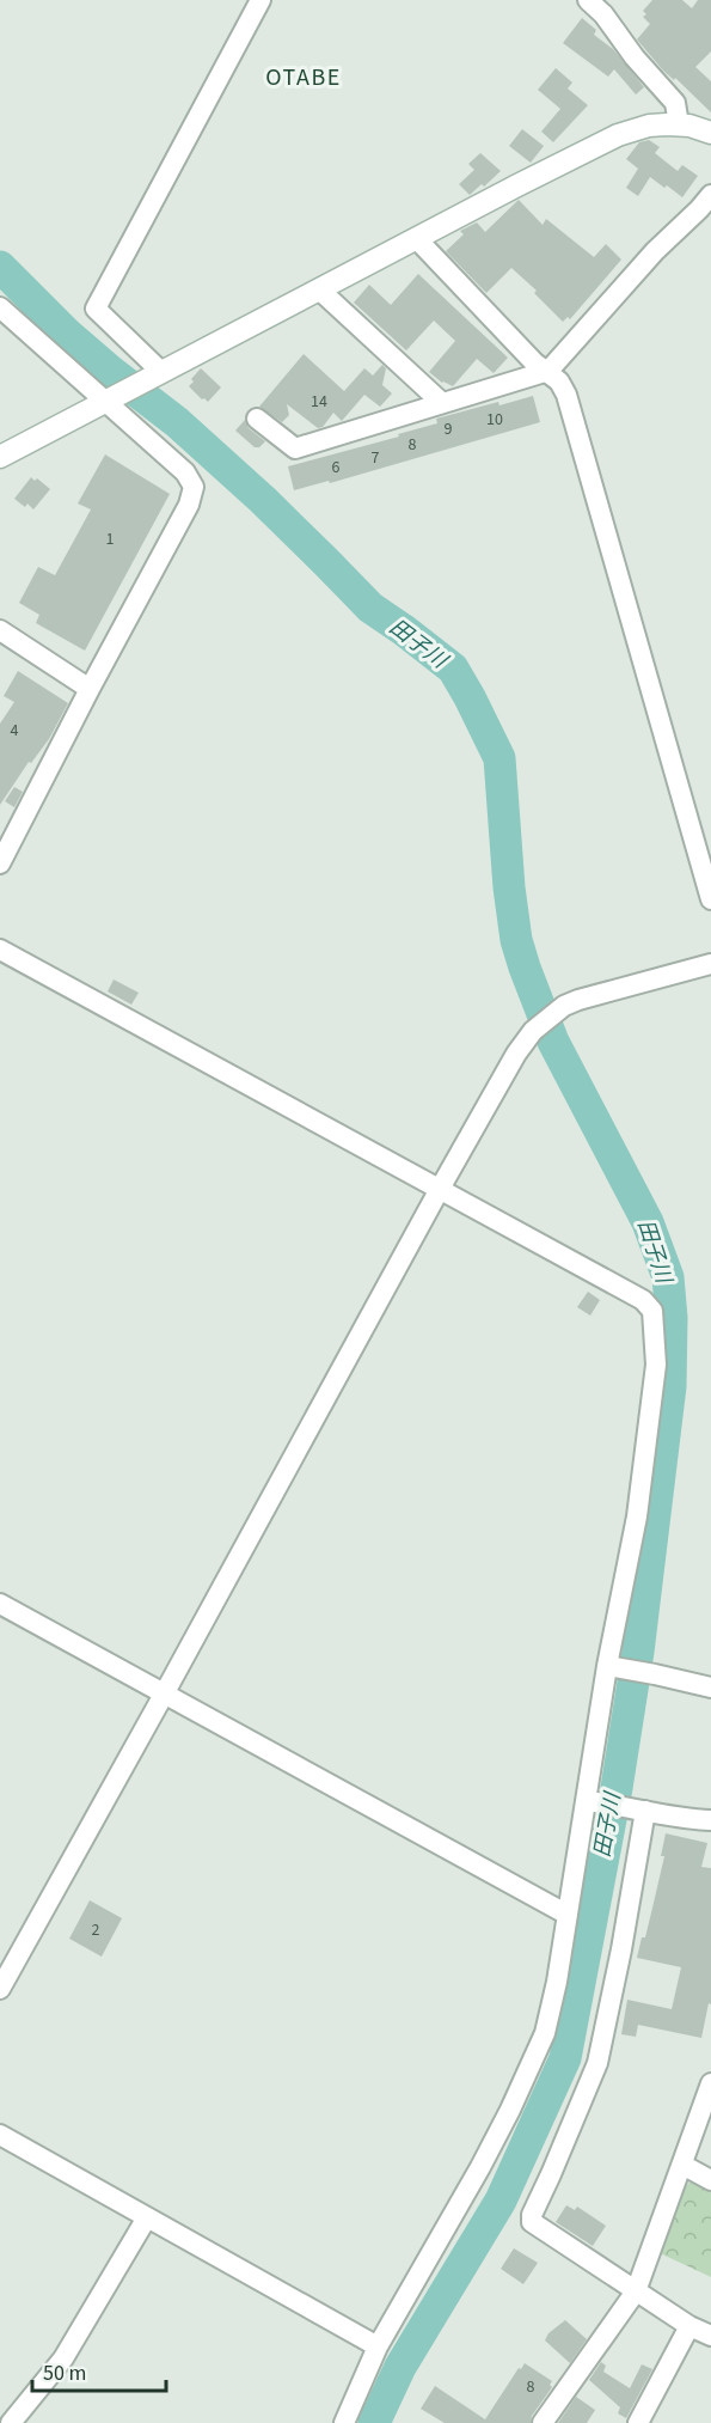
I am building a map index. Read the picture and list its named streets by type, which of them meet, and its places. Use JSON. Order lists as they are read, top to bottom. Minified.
{"districts":["OTABE"],"water":["田子川"],"house_numbers":["14","10","9","8","7","6","1","4","2","8"],"scale_bar":"50 m"}
